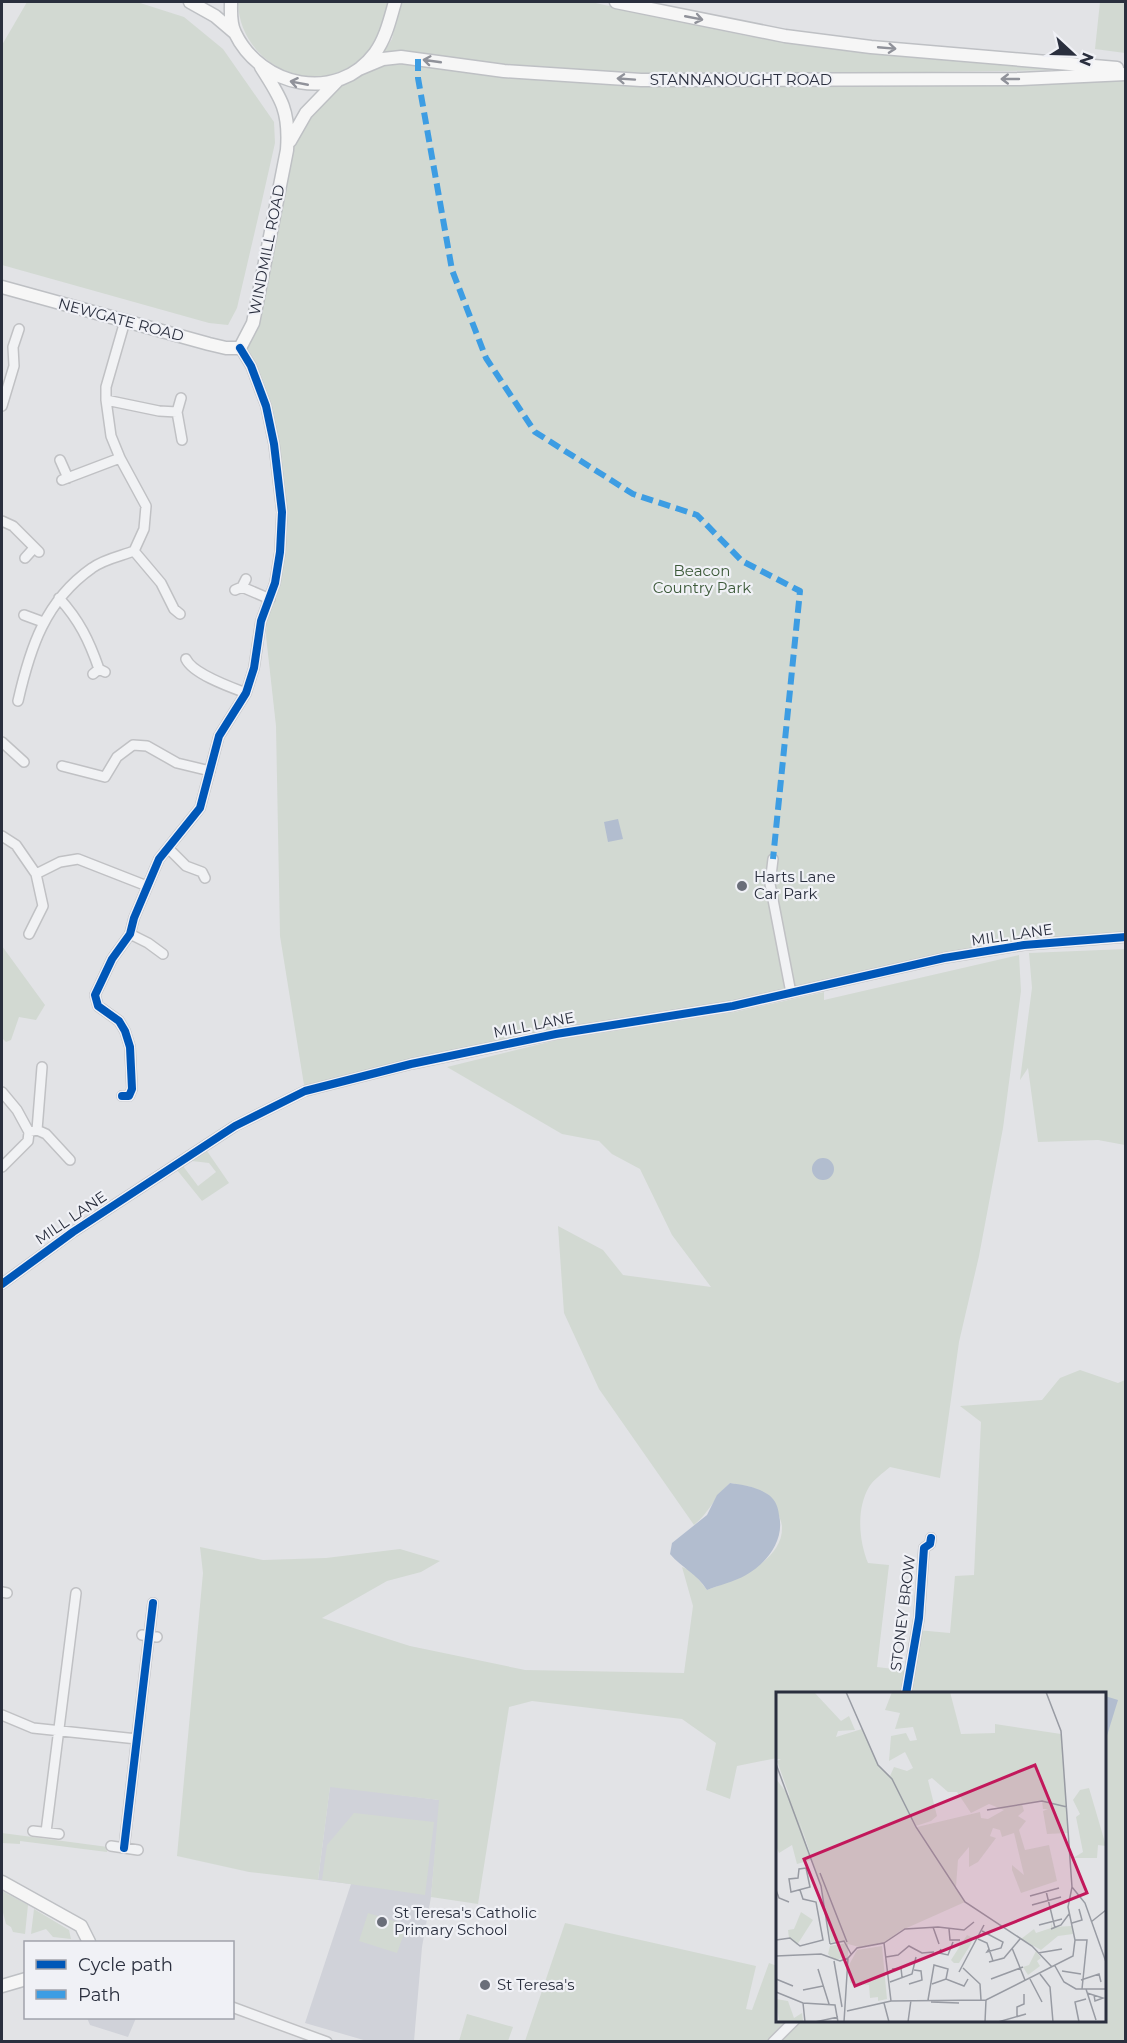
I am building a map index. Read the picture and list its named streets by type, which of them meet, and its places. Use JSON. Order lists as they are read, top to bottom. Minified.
{"streets":{"main road":["STANNANOUGHT ROAD","WINDMILL ROAD","NEWGATE ROAD"],"street":["MILL LANE","STONEY BROW"]},"crossings":[["STANNANOUGHT ROAD","WINDMILL ROAD"],["WINDMILL ROAD","NEWGATE ROAD"]],"parks":["Beacon Country Park"],"places":["Harts Lane Car Park","St Teresa's Catholic Primary School","St Teresa's"],"legend":["Cycle path","Path"],"north":"right"}
